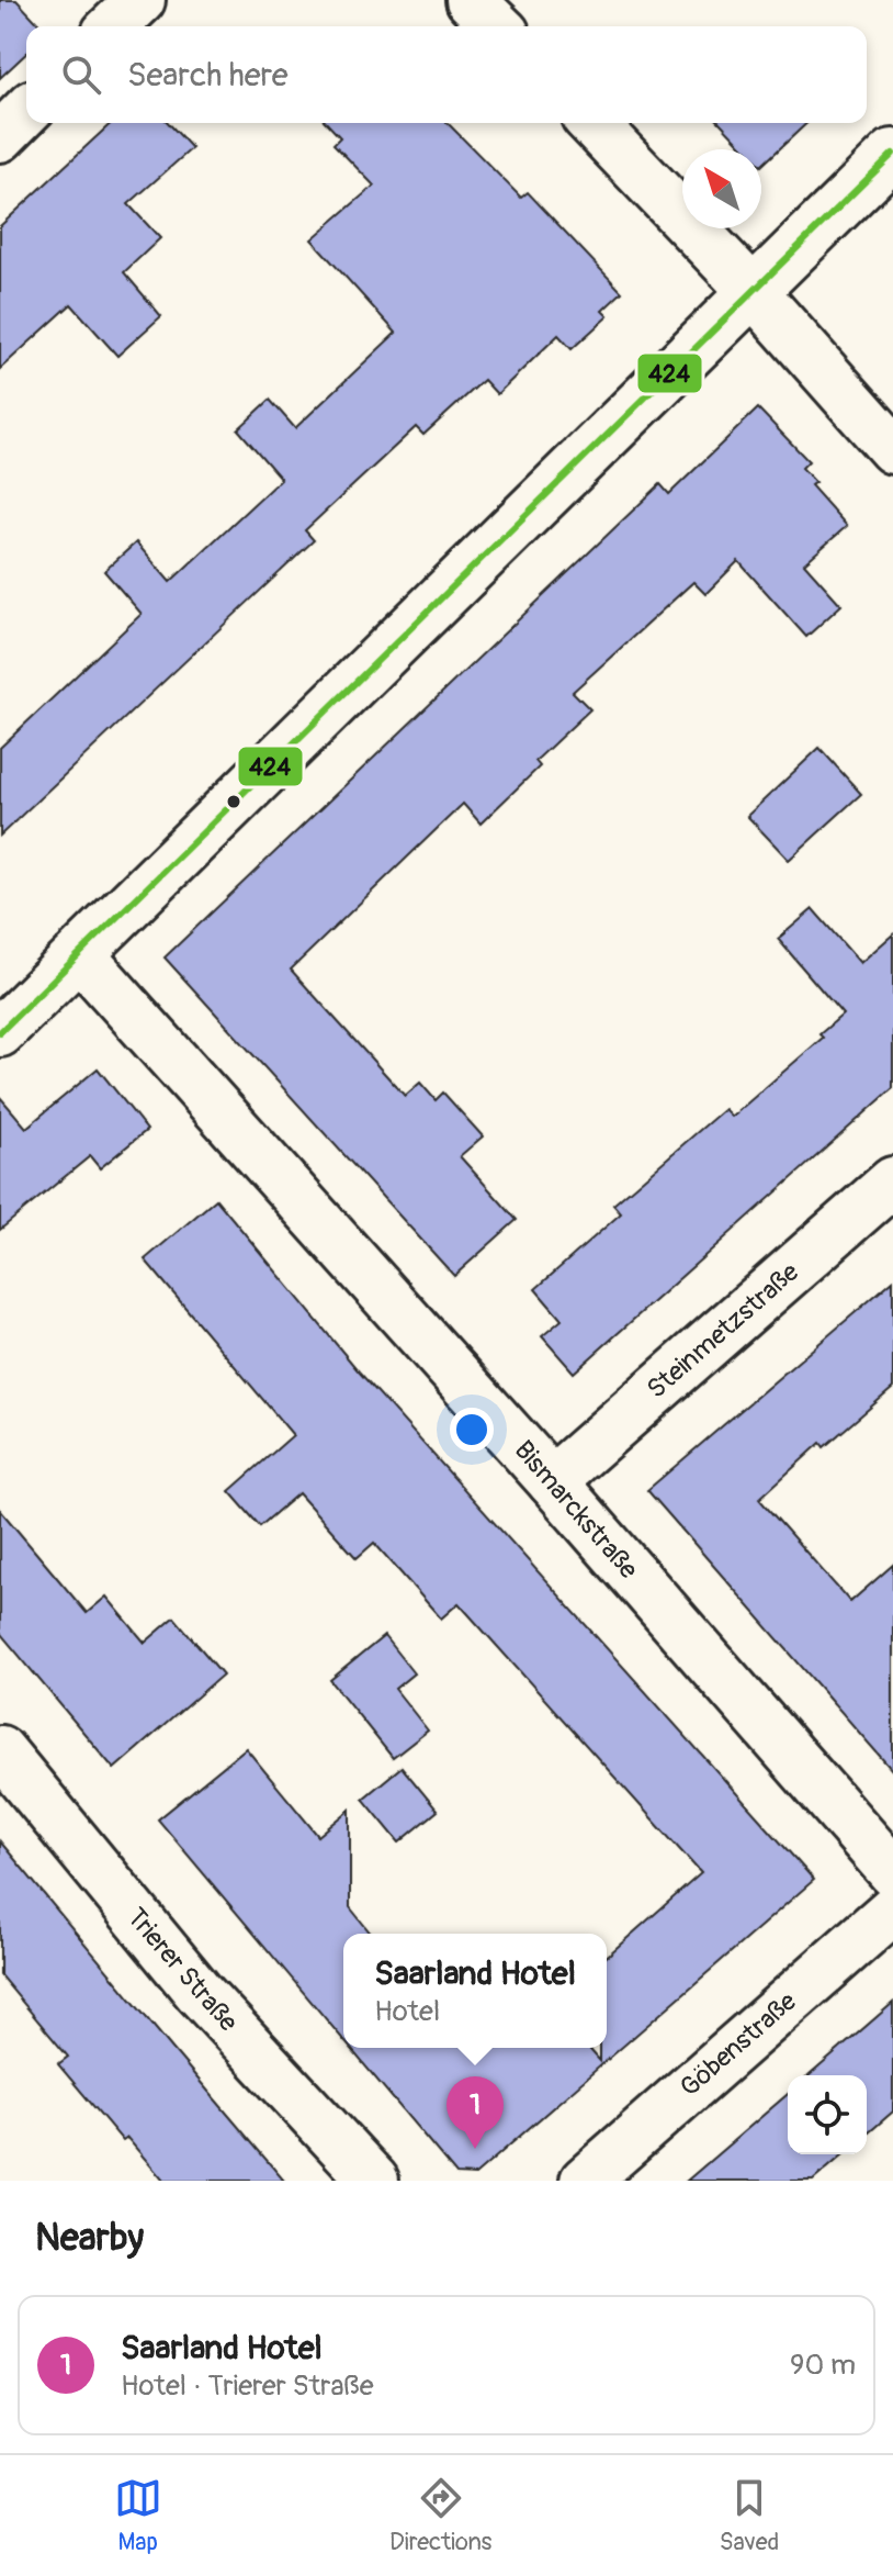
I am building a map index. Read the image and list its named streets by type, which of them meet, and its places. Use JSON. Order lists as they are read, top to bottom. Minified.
{"streets":{"street":["Steinmetzstraße","Bismarckstraße","Trierer Straße","Göbenstraße"]},"crossings":[["Steinmetzstraße","Bismarckstraße"]],"lines":["transit line 424"],"north":"top left","page":{"search":"Search here","popup":["Saarland Hotel","Hotel"],"pins":"1","heading":"Nearby","list":[{"mark":"1","name":"Saarland Hotel","note":"Hotel · Trierer Straße","value":"90 m"}],"nav":["Map","Directions","Saved"]}}
